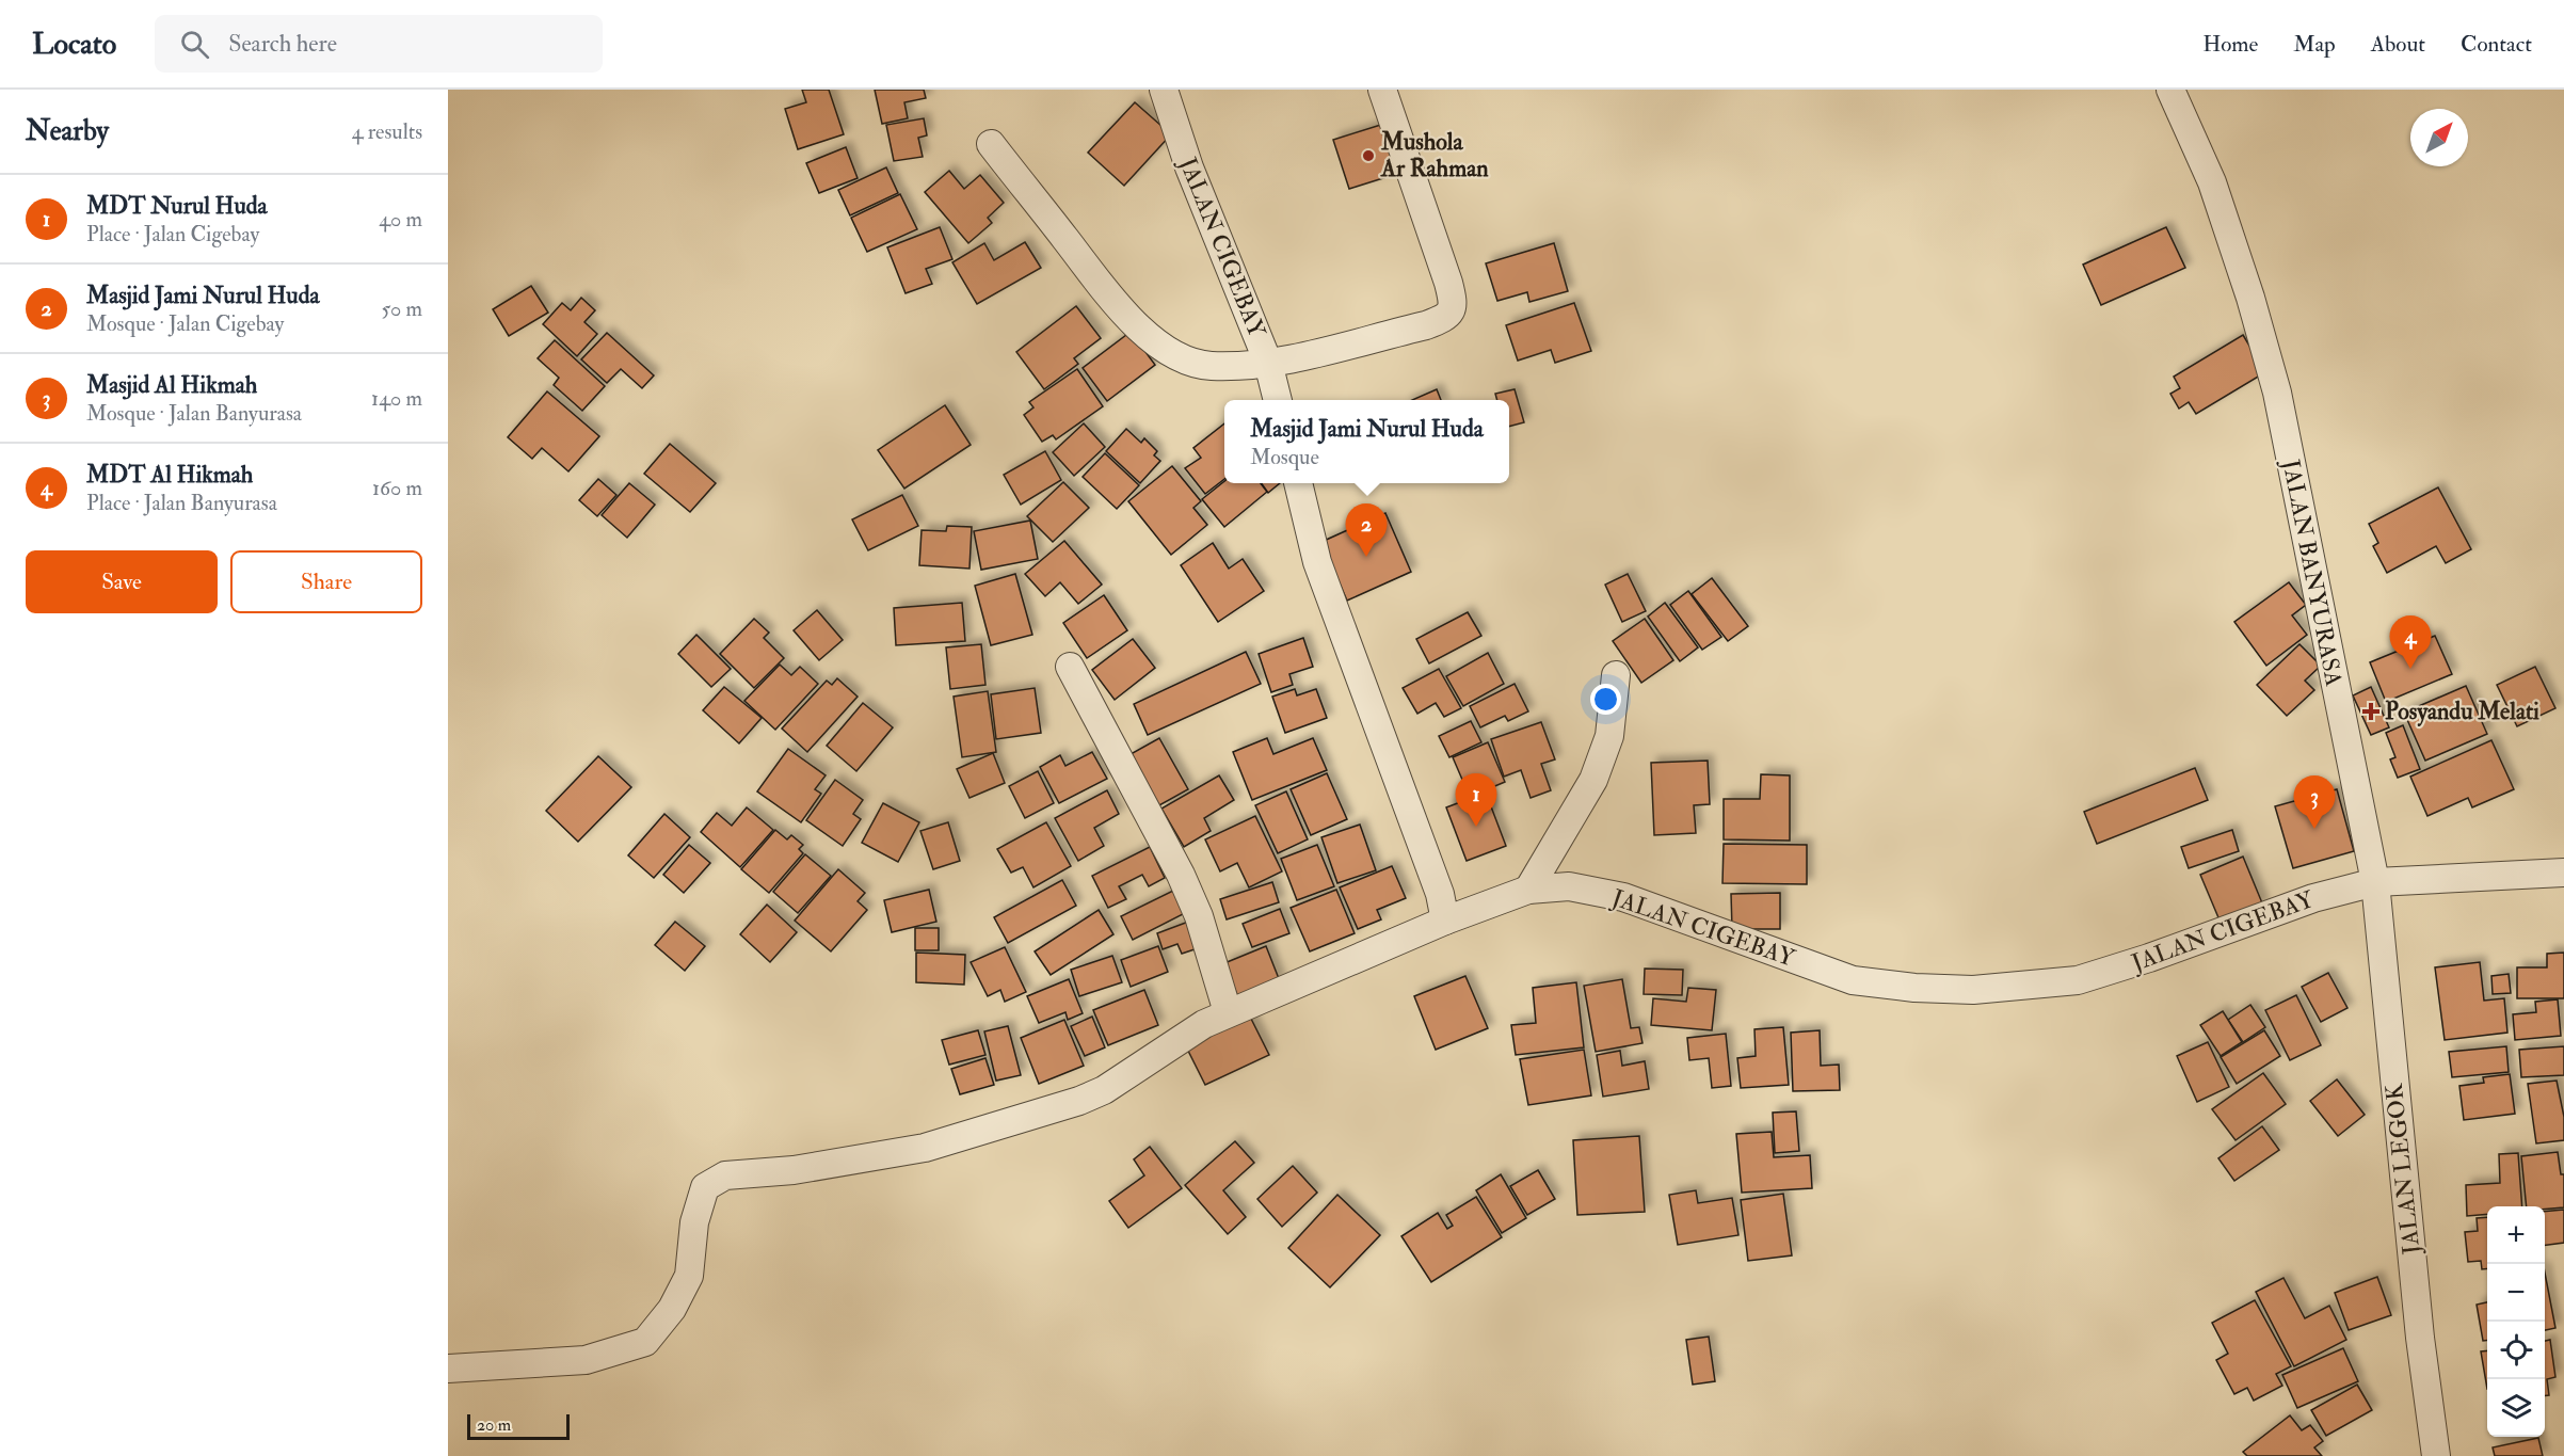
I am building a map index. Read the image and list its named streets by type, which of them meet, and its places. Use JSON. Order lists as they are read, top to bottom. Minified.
{"streets":{"street":["JALAN CIGEBAY","JALAN BANYURASA","JALAN LEGOK"]},"crossings":[["JALAN CIGEBAY","JALAN BANYURASA"],["JALAN CIGEBAY","JALAN LEGOK"],["JALAN BANYURASA","JALAN LEGOK"]],"places":{"other":["Mushola Ar Rahman"],"health":["Posyandu Melati"]},"scale_bar":"20 m","north":"top right","page":{"header":"Locato","search":"Search here","nav":["Home","Map","About","Contact"],"heading":["Nearby","4 results"],"list":[{"mark":"1","name":"MDT Nurul Huda","note":"Place · Jalan Cigebay","value":"40 m"},{"mark":"2","name":"Masjid Jami Nurul Huda","note":"Mosque · Jalan Cigebay","value":"50 m"},{"mark":"3","name":"Masjid Al Hikmah","note":"Mosque · Jalan Banyurasa","value":"140 m"},{"mark":"4","name":"MDT Al Hikmah","note":"Place · Jalan Banyurasa","value":"160 m"}],"popup":["Masjid Jami Nurul Huda","Mosque"],"pins":["2","4","1","3"],"buttons":["Save","Share"],"map_buttons":["+","−"],"scale":"20 m"}}
